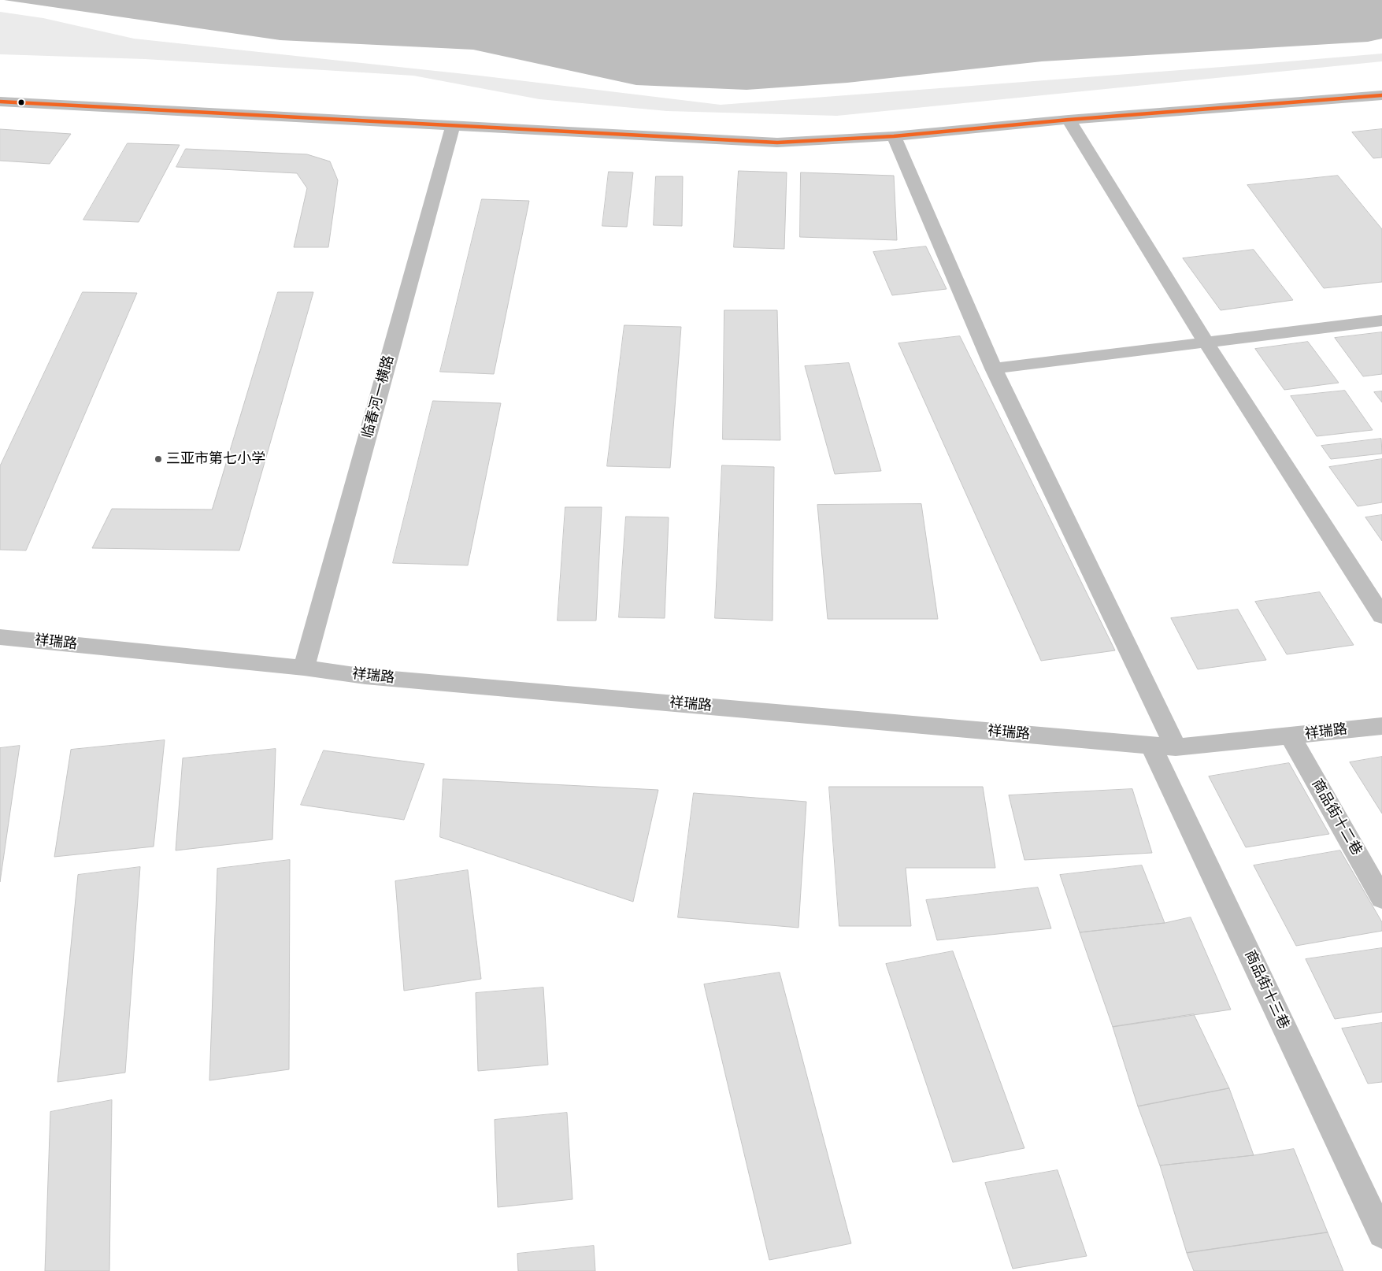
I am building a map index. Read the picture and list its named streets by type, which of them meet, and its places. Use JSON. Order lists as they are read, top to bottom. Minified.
{"streets":{"street":["临春河一横路","祥瑞路","商品街十二巷","商品街十三巷"]},"crossings":[["临春河一横路","祥瑞路"],["祥瑞路","商品街十二巷"],["祥瑞路","商品街十三巷"]],"places":["三亚市第七小学"]}
